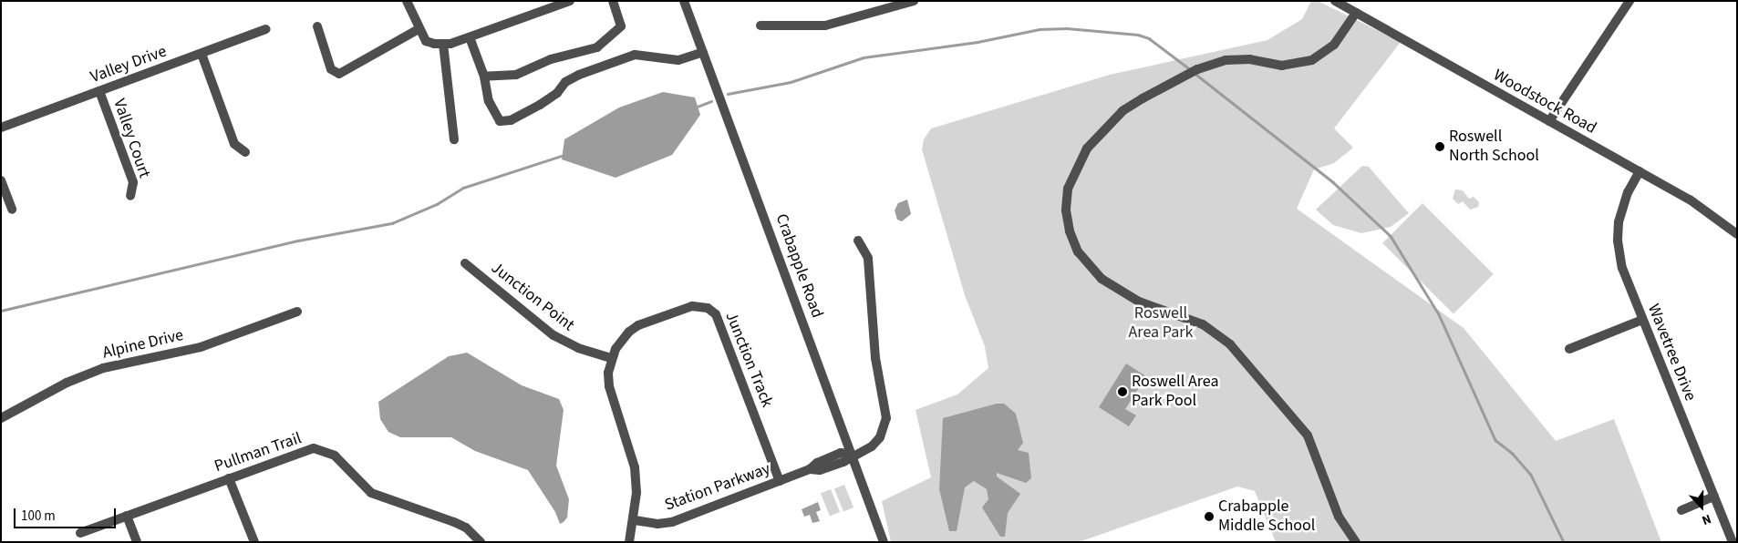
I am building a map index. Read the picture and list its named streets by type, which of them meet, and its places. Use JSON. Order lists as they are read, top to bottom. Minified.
{"streets":{"street":["Valley Drive","Woodstock Road","Valley Court","Crabapple Road","Junction Point","Alpine Drive","Wavetree Drive","Junction Track","Pullman Trail","Station Parkway"]},"crossings":[["Valley Drive","Valley Court"],["Woodstock Road","Wavetree Drive"],["Crabapple Road","Station Parkway"],["Junction Point","Junction Track"],["Junction Track","Station Parkway"]],"parks":["Roswell Area Park"],"places":["Roswell North School","Roswell Area Park Pool","Crabapple Middle School"],"scale_bar":"100 m","north":"bottom"}
